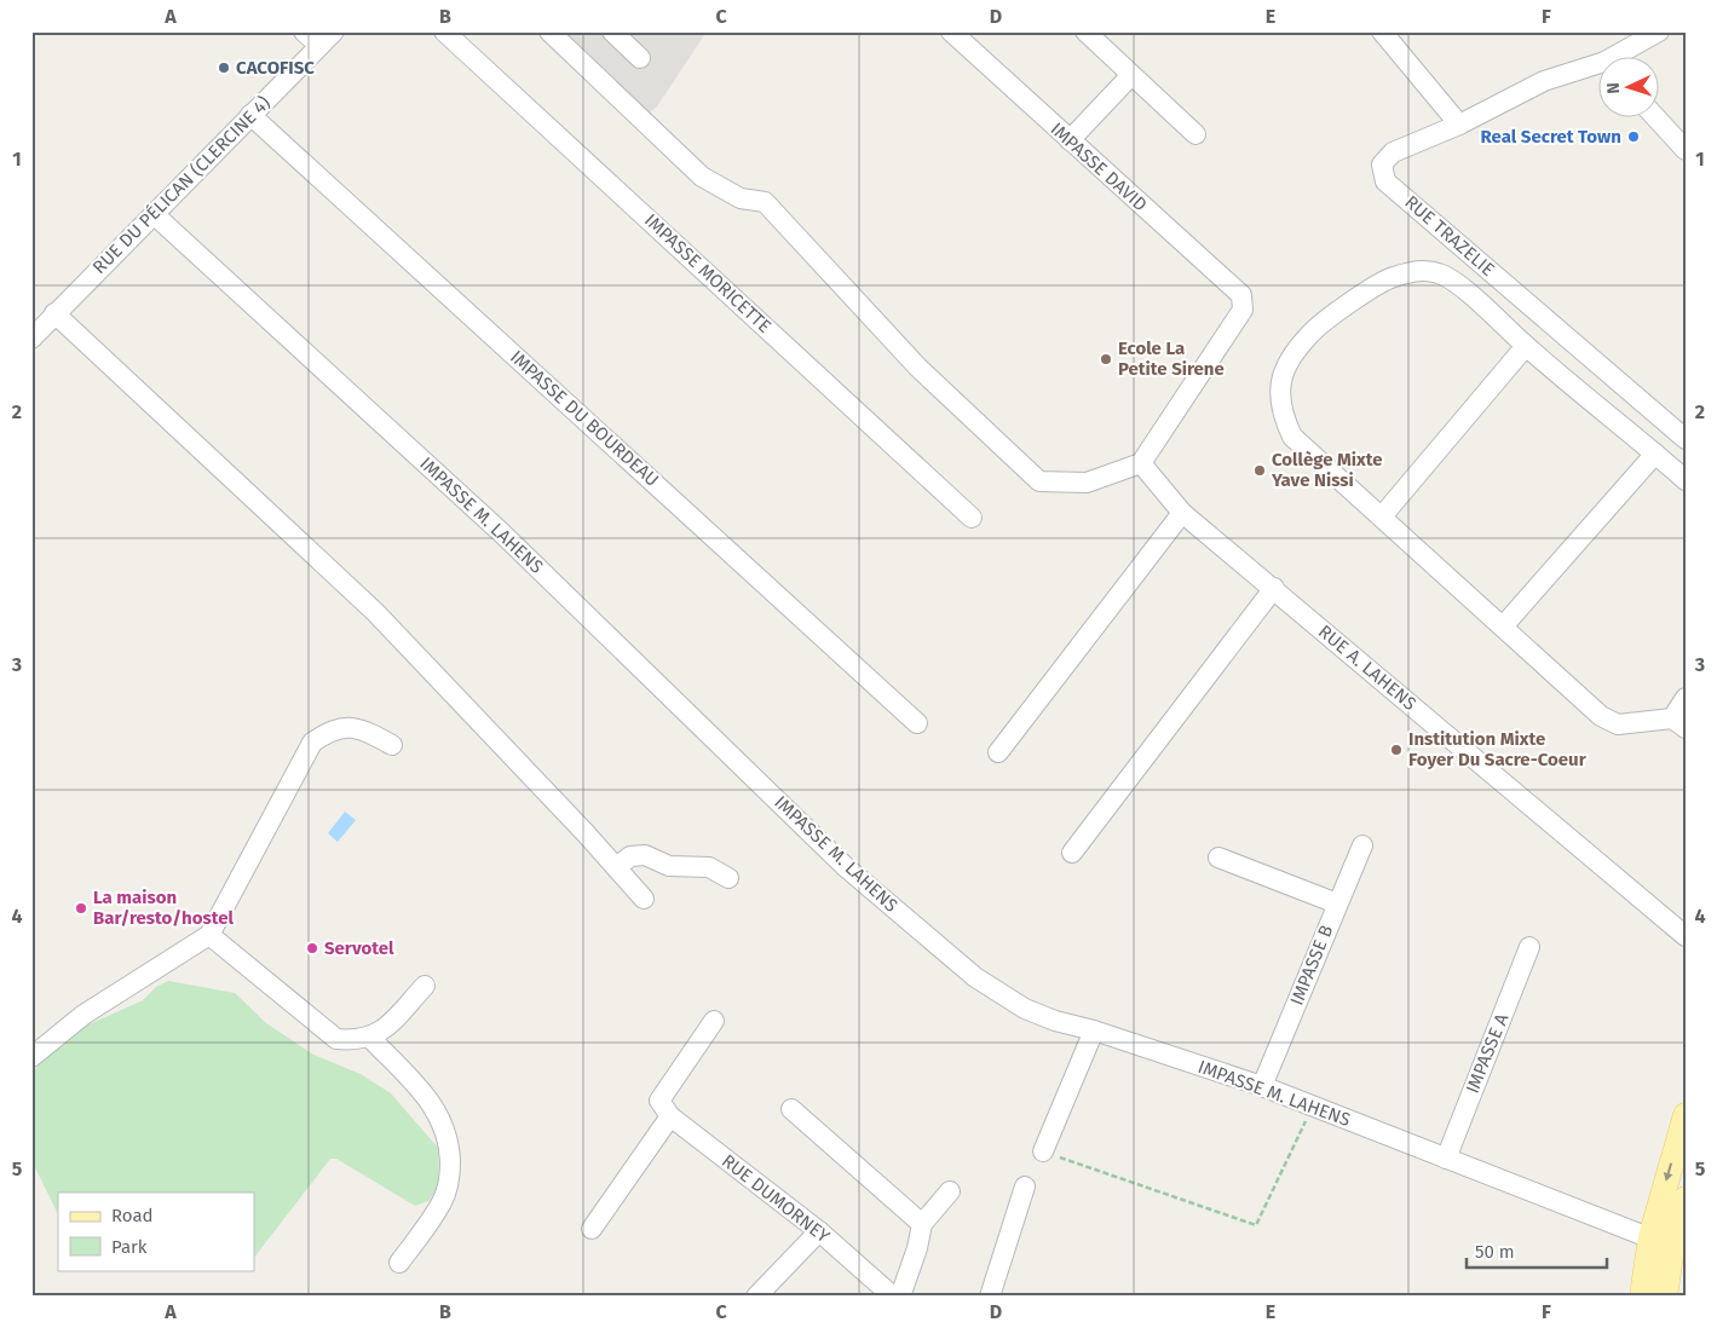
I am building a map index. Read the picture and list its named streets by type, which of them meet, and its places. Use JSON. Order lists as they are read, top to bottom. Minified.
{"streets":{"street":["IMPASSE DAVID","RUE DU PÉLICAN (CLERCINE 4)","RUE TRAZELIE","IMPASSE MORICETTE","IMPASSE DU BOURDEAU","IMPASSE M. LAHENS","RUE A. LAHENS","IMPASSE B","IMPASSE A","RUE DUMORNEY"]},"crossings":[["IMPASSE DAVID","RUE A. LAHENS"],["RUE DU PÉLICAN (CLERCINE 4)","IMPASSE DU BOURDEAU"],["RUE DU PÉLICAN (CLERCINE 4)","IMPASSE M. LAHENS"],["IMPASSE M. LAHENS","IMPASSE B"],["IMPASSE M. LAHENS","IMPASSE A"]],"places":["CACOFISC","Real Secret Town","Ecole La Petite Sirene","Collège Mixte Yave Nissi","Institution Mixte Foyer Du Sacre-Coeur","La maison Bar/resto/hostel","Servotel"],"legend":["Road","Park"],"scale_bar":"50 m","north":"left","grid":{"columns":["A","B","C","D","E","F"],"rows":["1","2","3","4","5"]}}
